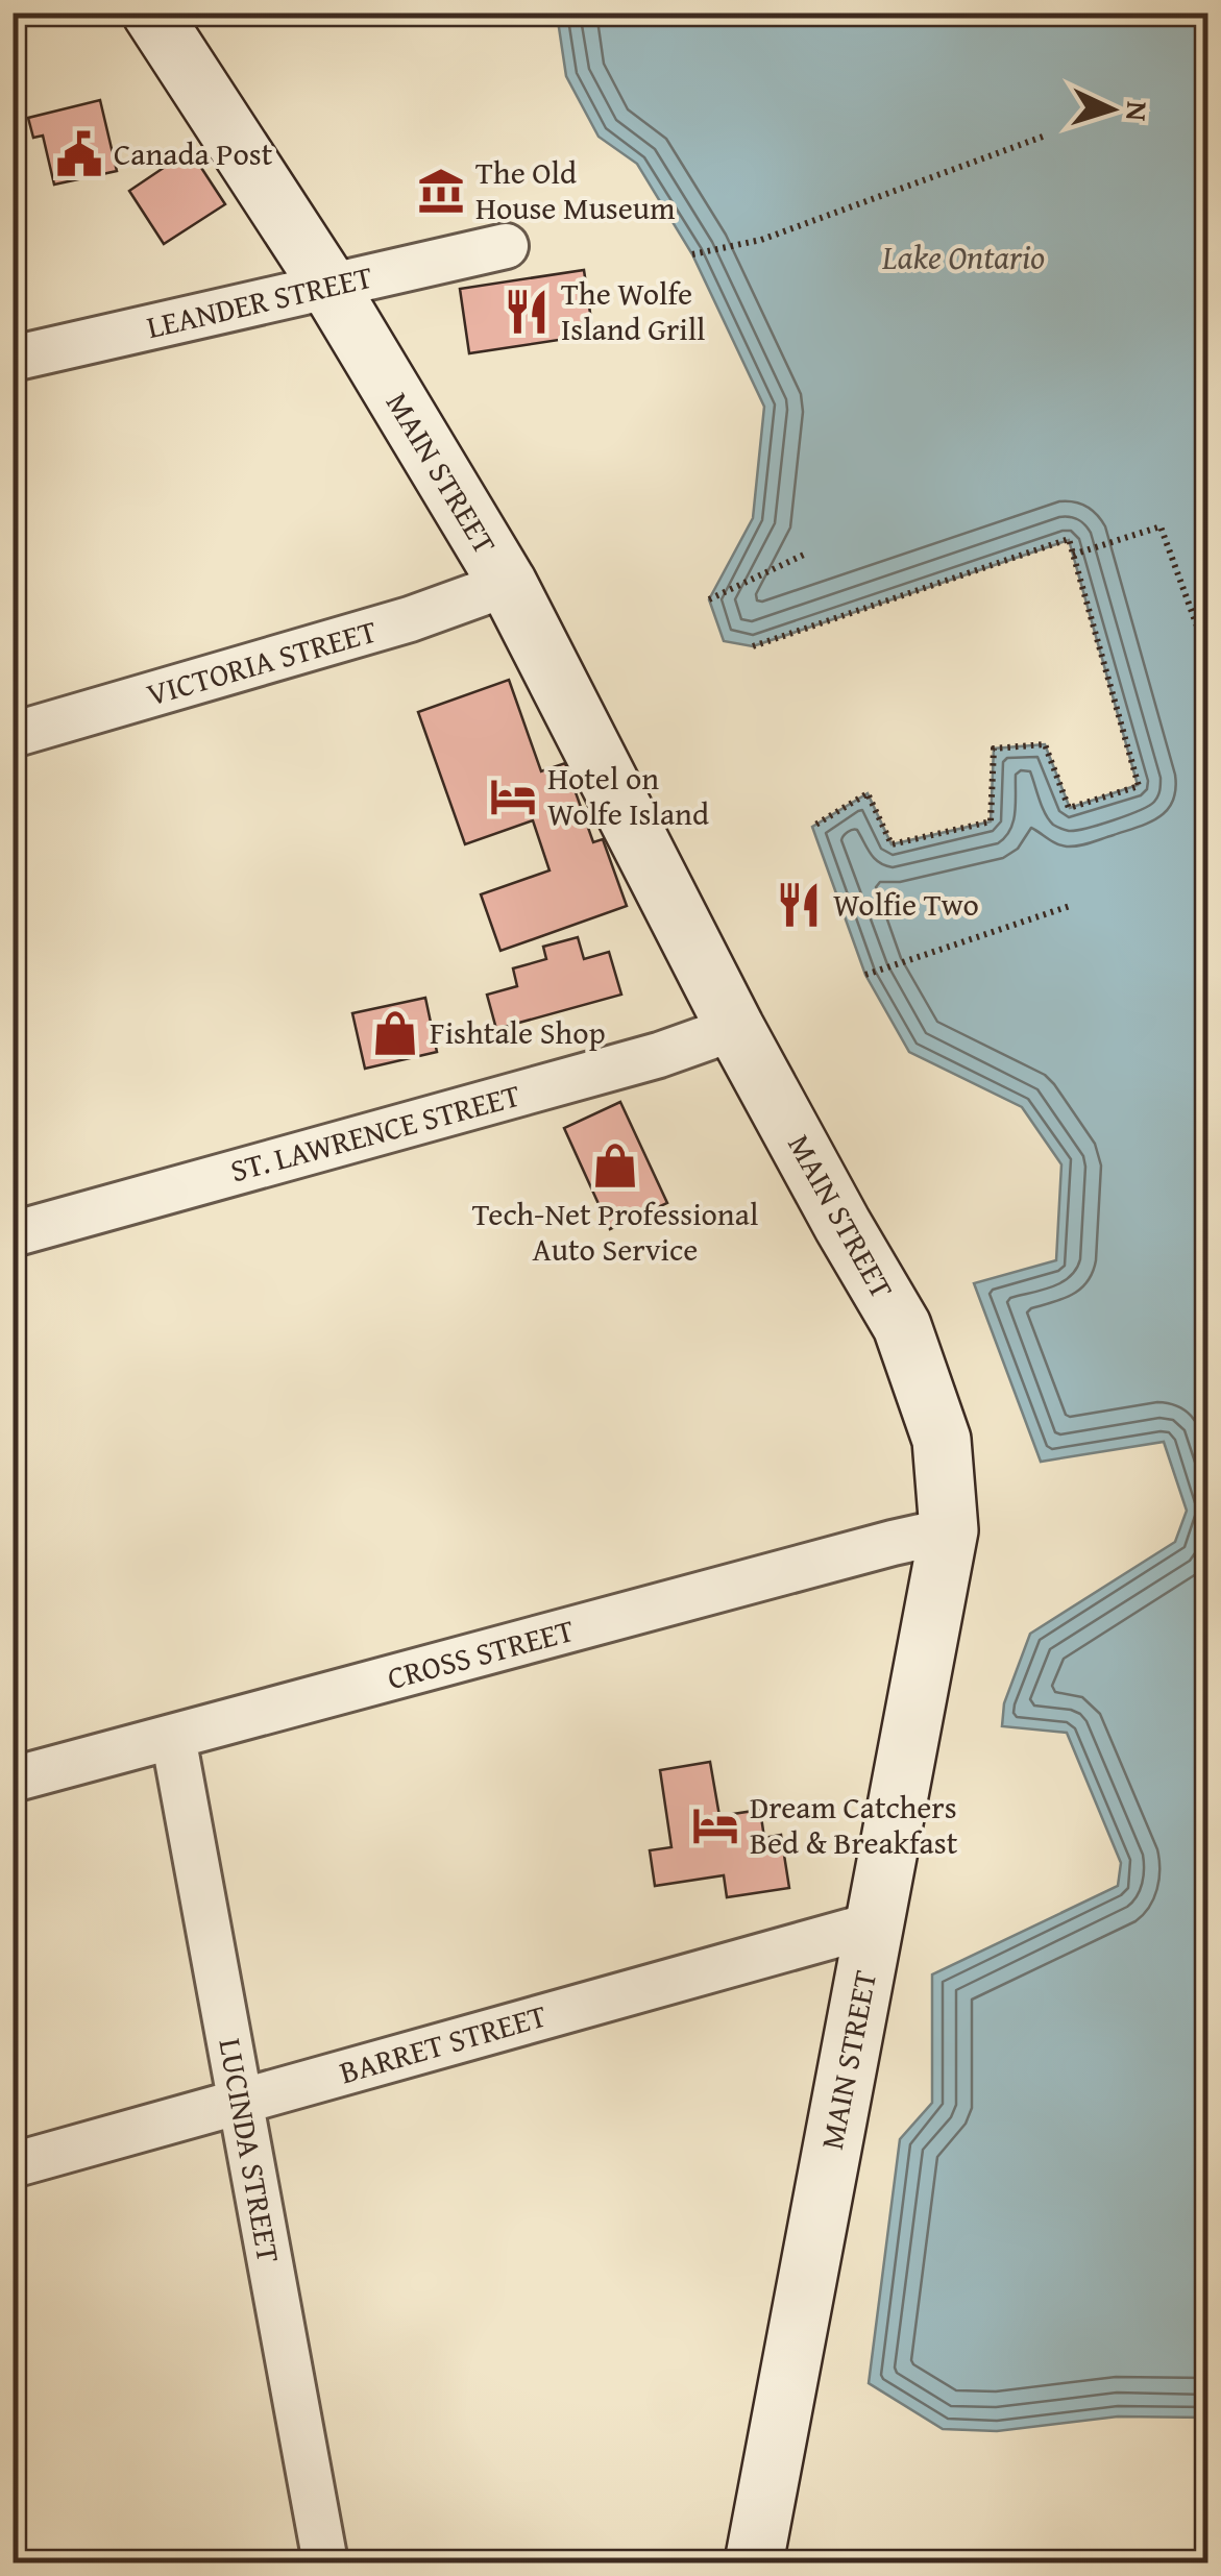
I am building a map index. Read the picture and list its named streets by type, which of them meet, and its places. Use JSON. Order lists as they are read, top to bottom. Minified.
{"streets":{"main road":["MAIN STREET"],"street":["LEANDER STREET","VICTORIA STREET","ST. LAWRENCE STREET","CROSS STREET","BARRET STREET","LUCINDA STREET"]},"crossings":[["LEANDER STREET","MAIN STREET"],["MAIN STREET","VICTORIA STREET"],["MAIN STREET","ST. LAWRENCE STREET"],["MAIN STREET","CROSS STREET"],["MAIN STREET","BARRET STREET"],["CROSS STREET","LUCINDA STREET"],["BARRET STREET","LUCINDA STREET"]],"water":["Lake Ontario"],"places":{"public building":["Canada Post"],"museum":["The Old House Museum"],"restaurant":["The Wolfe Island Grill","Wolfie Two"],"hotel":["Hotel on Wolfe Island","Dream Catchers Bed & Breakfast"],"shop":["Fishtale Shop","Tech-Net Professional Auto Service"]},"north":"right"}
